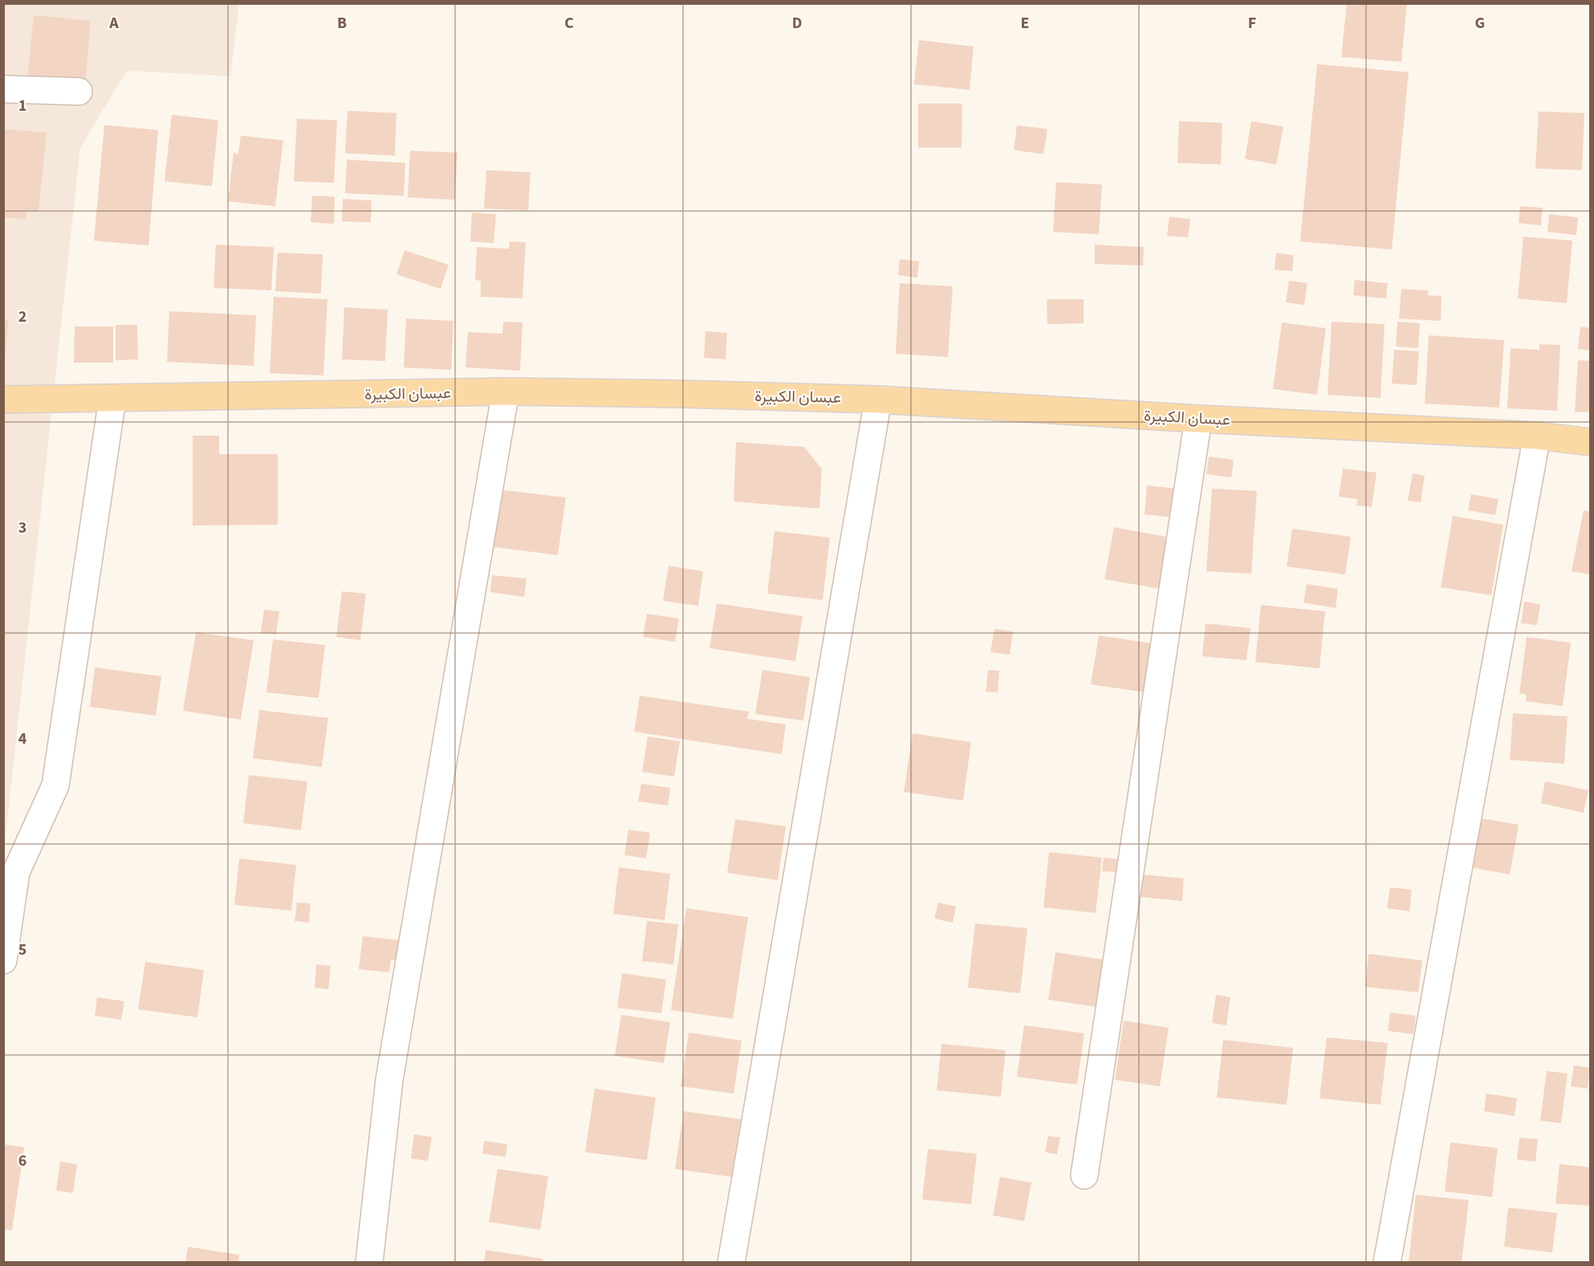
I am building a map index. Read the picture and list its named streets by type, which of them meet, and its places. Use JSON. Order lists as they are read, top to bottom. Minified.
{"streets":{"main road":["عبسان الكبيرة"]},"grid":{"columns":["A","B","C","D","E","F","G"],"rows":["1","2","3","4","5","6"]}}
